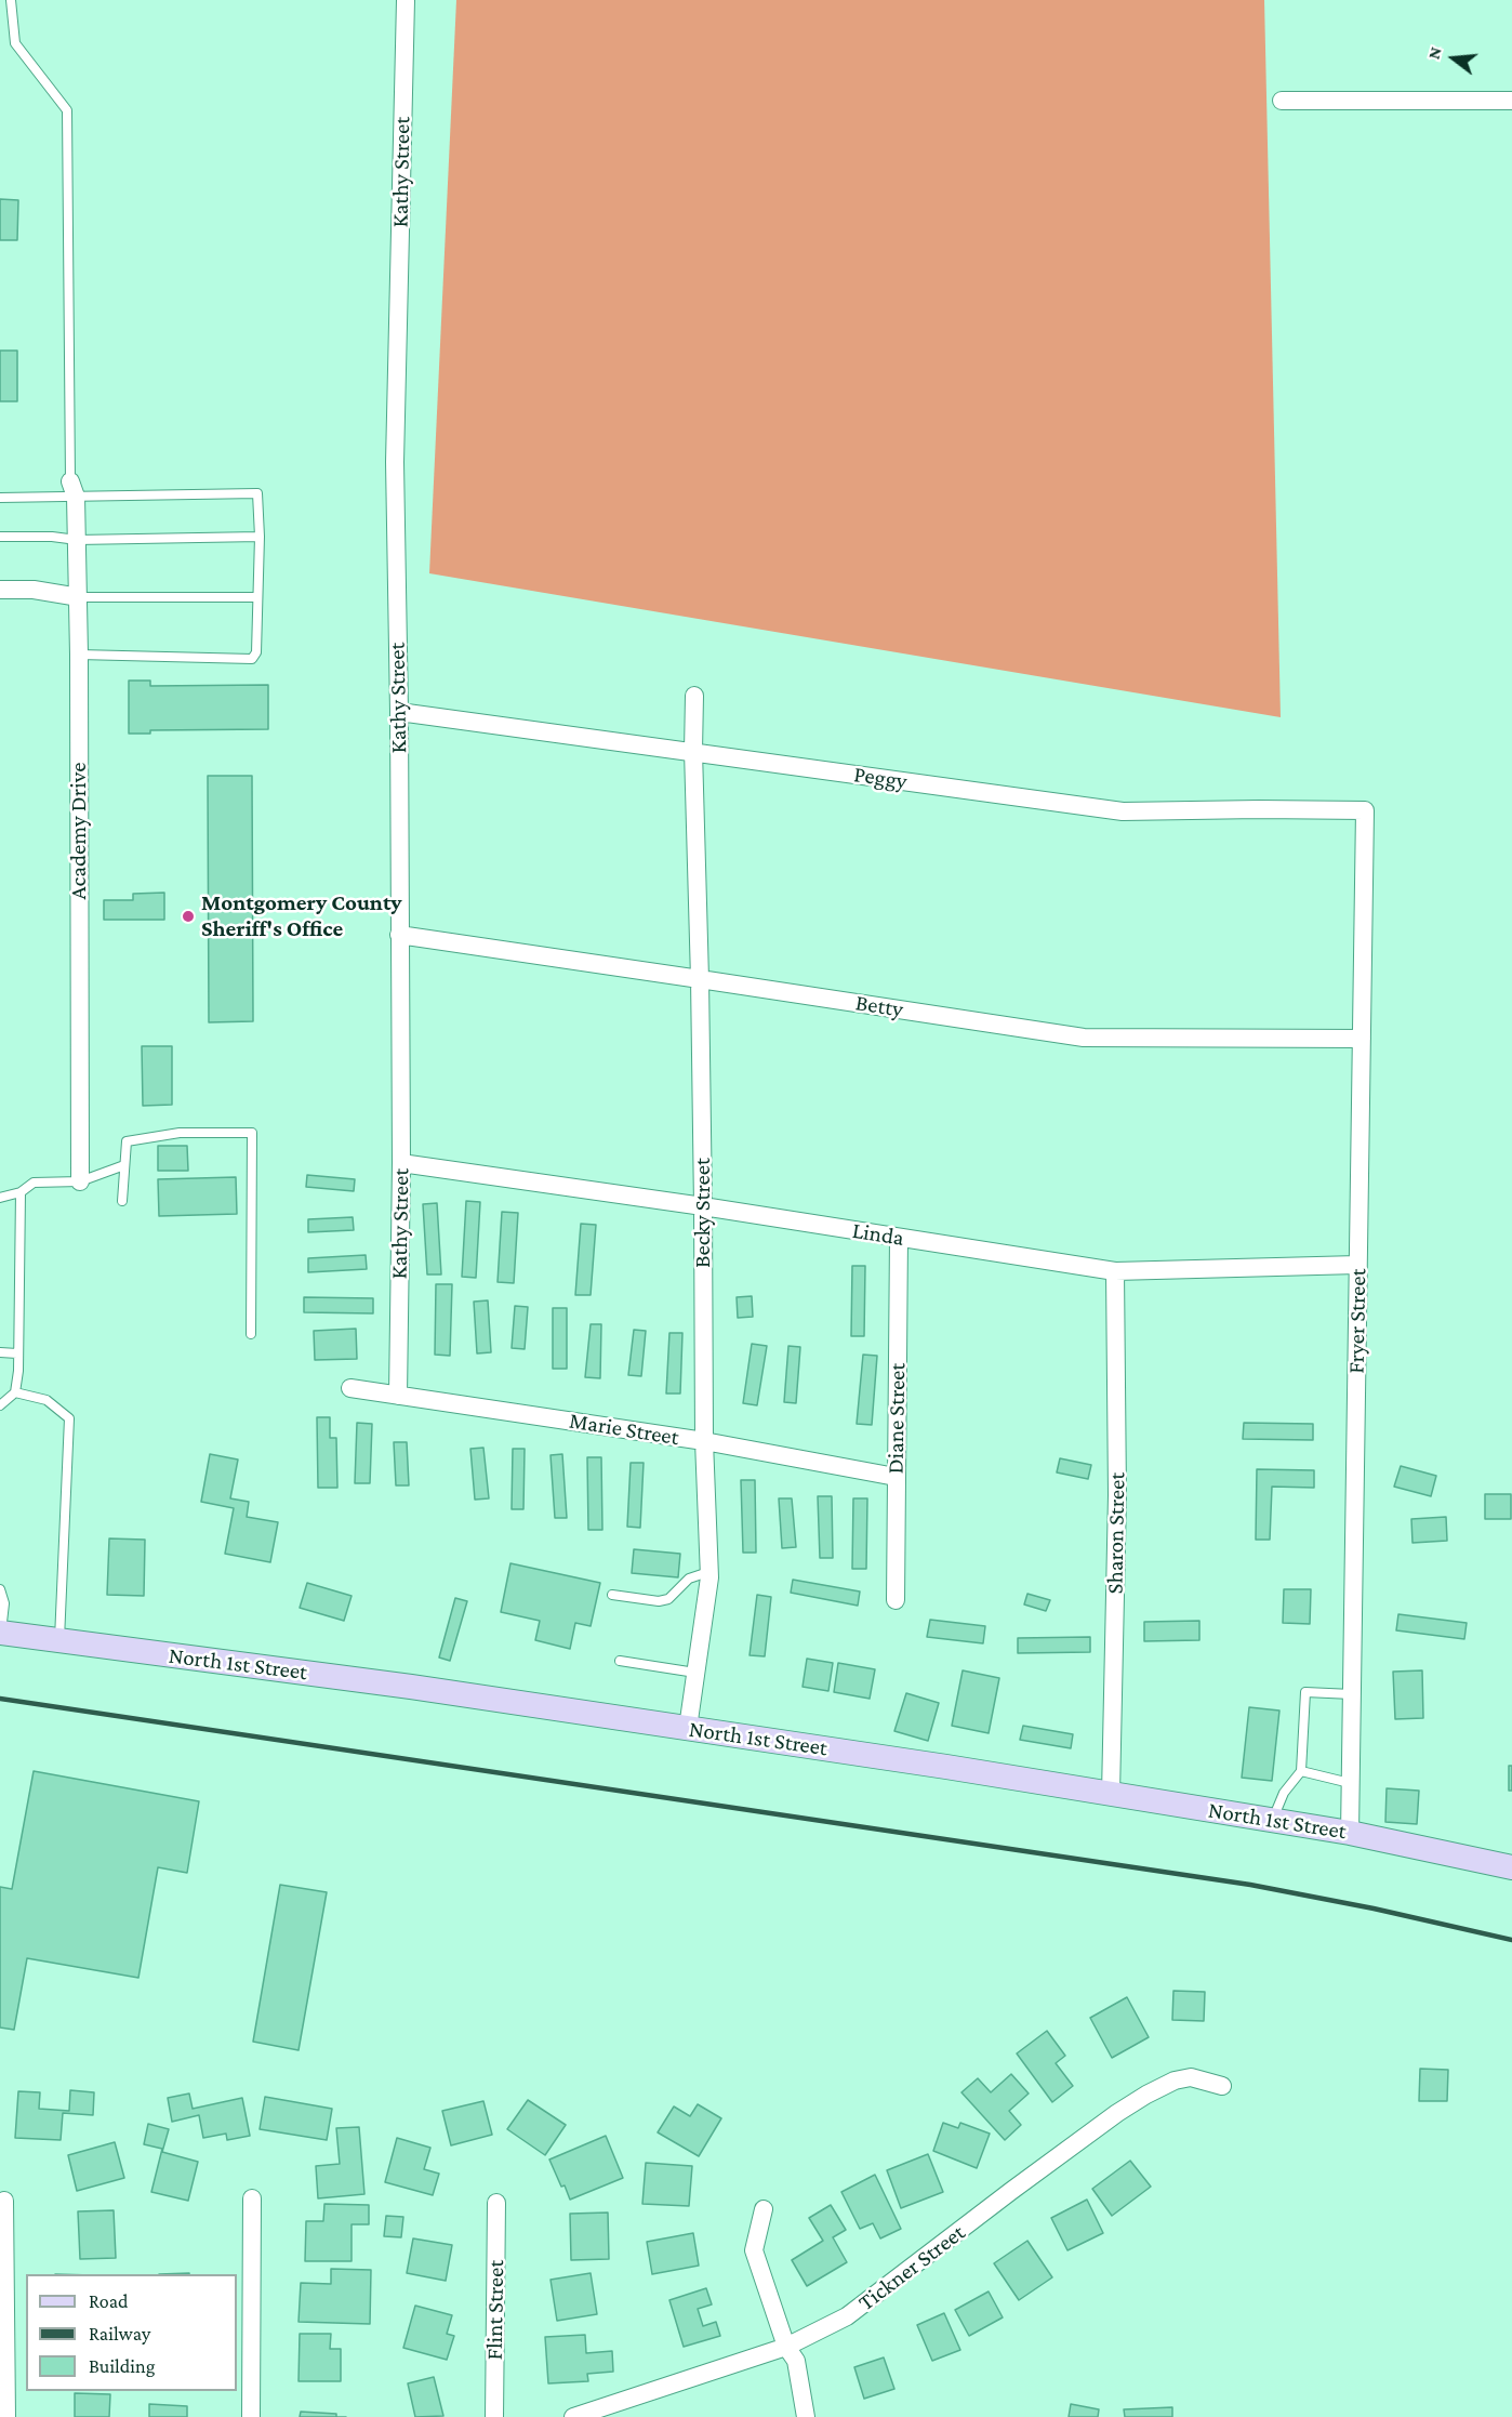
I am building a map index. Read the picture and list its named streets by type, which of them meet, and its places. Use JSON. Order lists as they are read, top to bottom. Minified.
{"streets":{"street":["Kathy Street","Peggy","Academy Drive","Betty","Becky Street","Linda","Fryer Street","Diane Street","Marie Street","Sharon Street","North 1st Street","Tickner Street","Flint Street"]},"crossings":[["Kathy Street","Peggy"],["Kathy Street","Betty"],["Kathy Street","Linda"],["Kathy Street","Marie Street"],["Peggy","Becky Street"],["Peggy","Fryer Street"],["Betty","Becky Street"],["Betty","Fryer Street"],["Becky Street","Linda"],["Becky Street","Marie Street"],["Becky Street","North 1st Street"],["Linda","Fryer Street"],["Linda","Diane Street"],["Linda","Sharon Street"],["Fryer Street","North 1st Street"],["Diane Street","Marie Street"],["Sharon Street","North 1st Street"]],"places":["Montgomery County Sheriff's Office"],"legend":["Road","Railway","Building"],"north":"left"}
